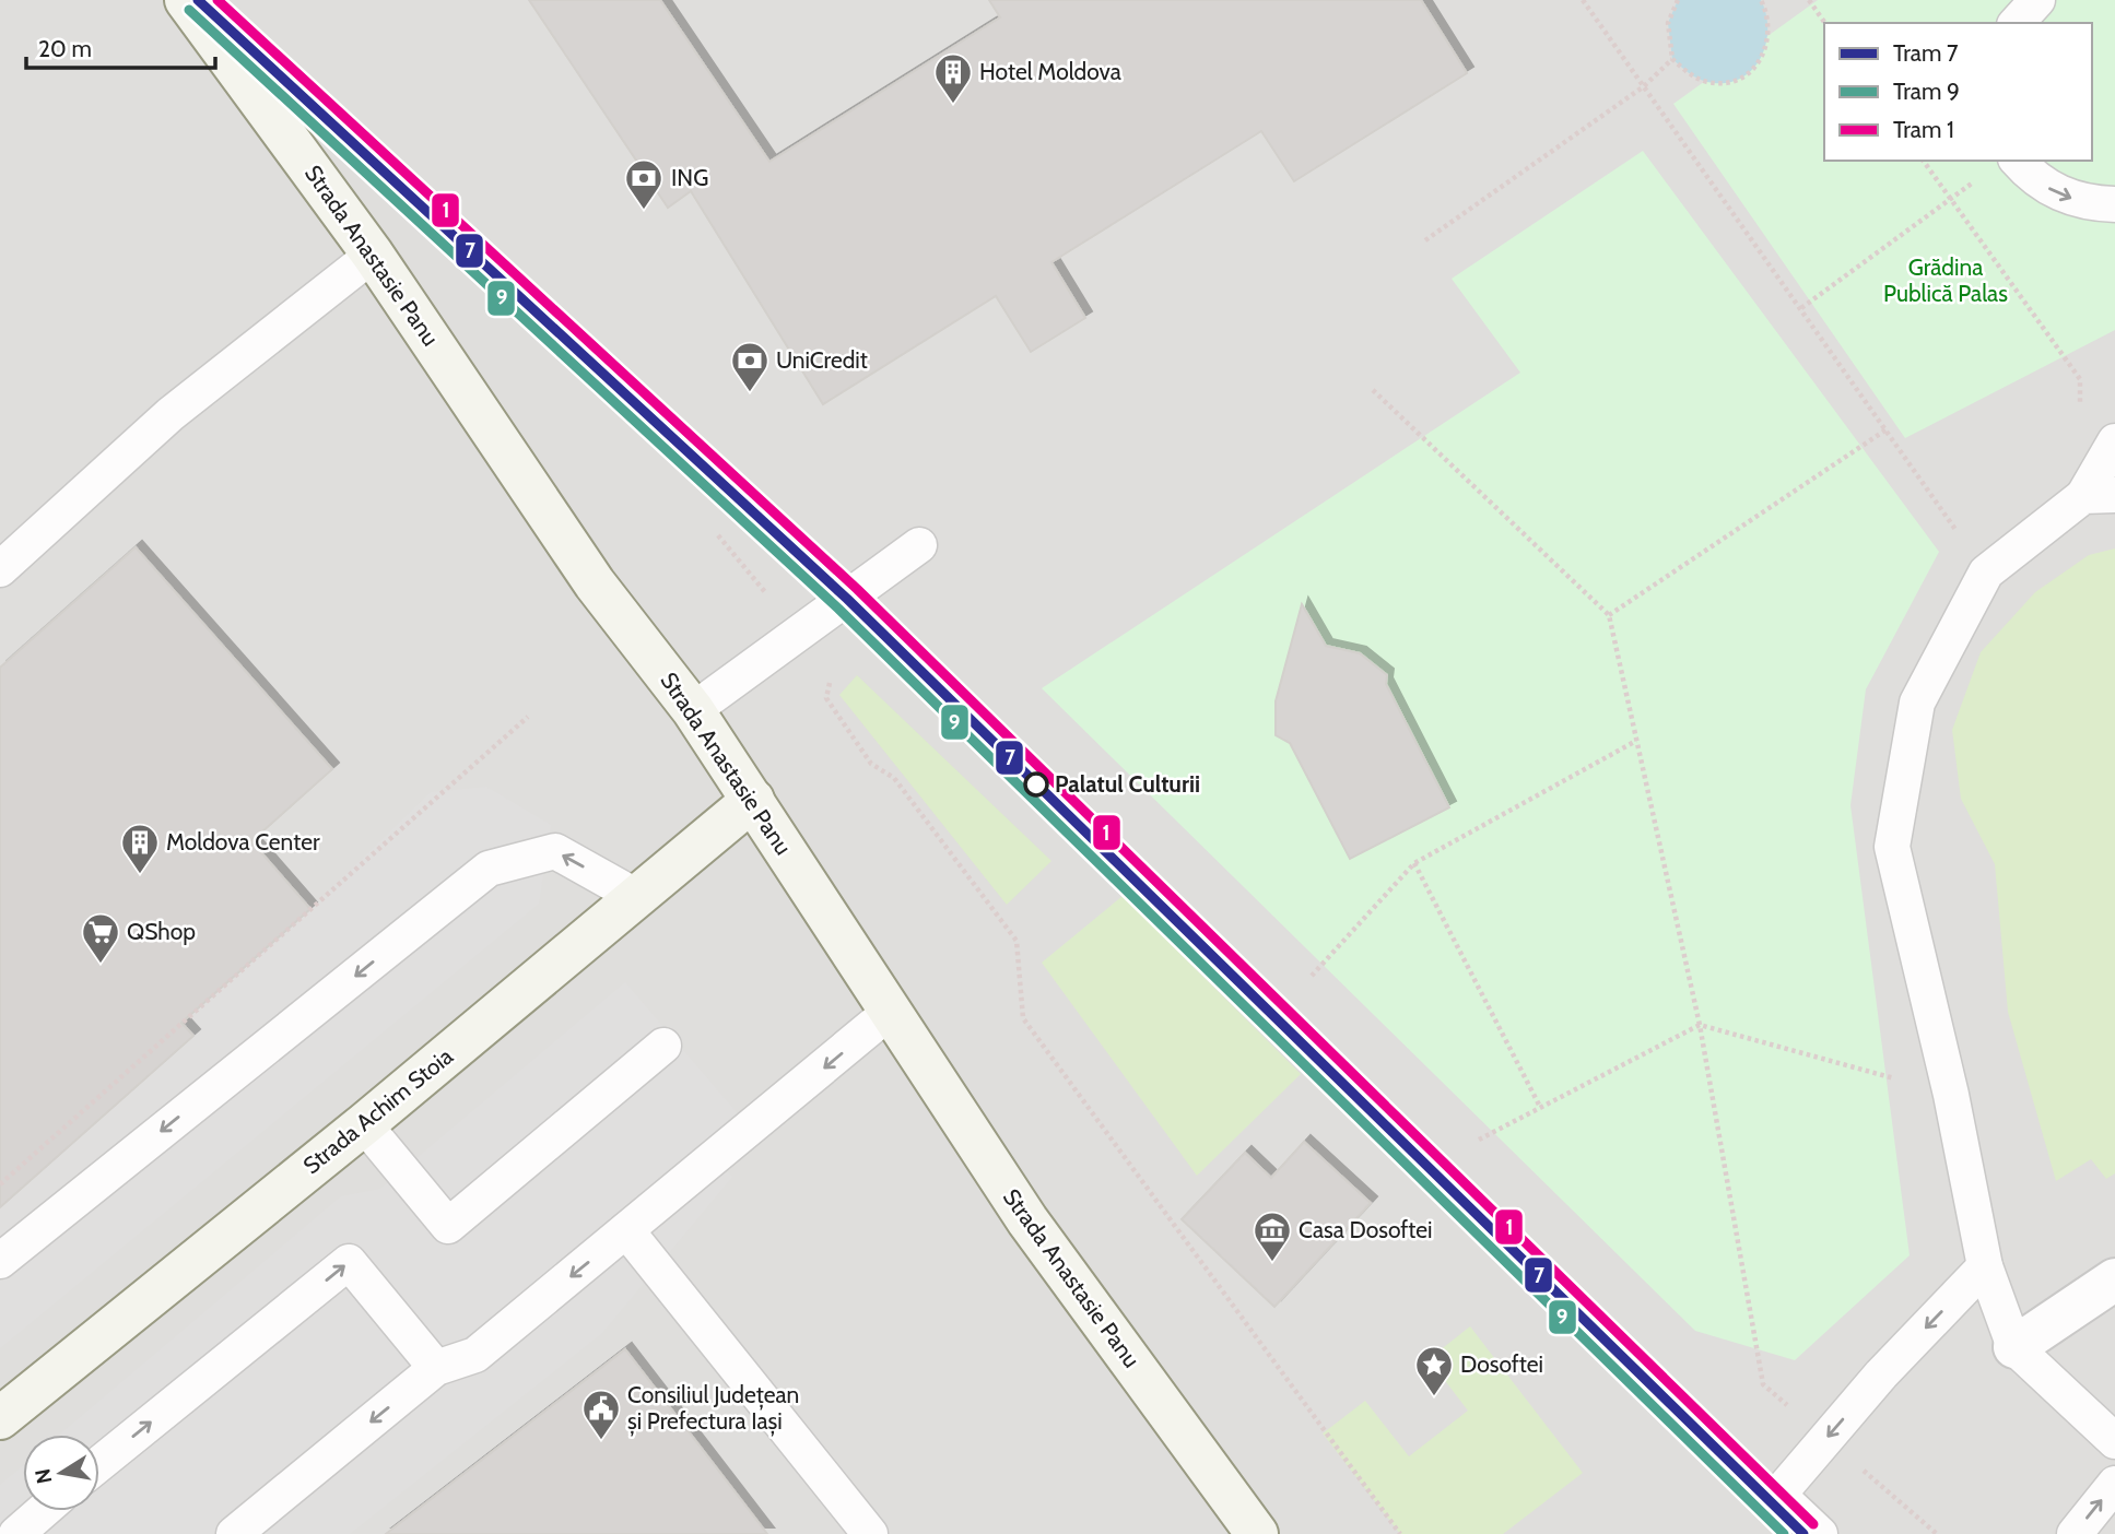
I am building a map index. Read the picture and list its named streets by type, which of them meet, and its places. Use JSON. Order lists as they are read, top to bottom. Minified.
{"streets":{"main road":["Strada Anastasie Panu","Strada Achim Stoia"]},"crossings":[["Strada Anastasie Panu","Strada Achim Stoia"]],"parks":["Grădina Publică Palas"],"places":{"building":["Hotel Moldova","Moldova Center"],"bank":["ING","UniCredit"],"other":["Palatul Culturii"],"supermarket":["QShop"],"museum":["Casa Dosoftei"],"place":["Dosoftei"],"public building":["Consiliul Județean și Prefectura Iași"]},"lines":["tram line 7","tram line 1","tram line 9"],"legend":["Tram 7","Tram 9","Tram 1"],"scale_bar":"20 m","north":"left"}
